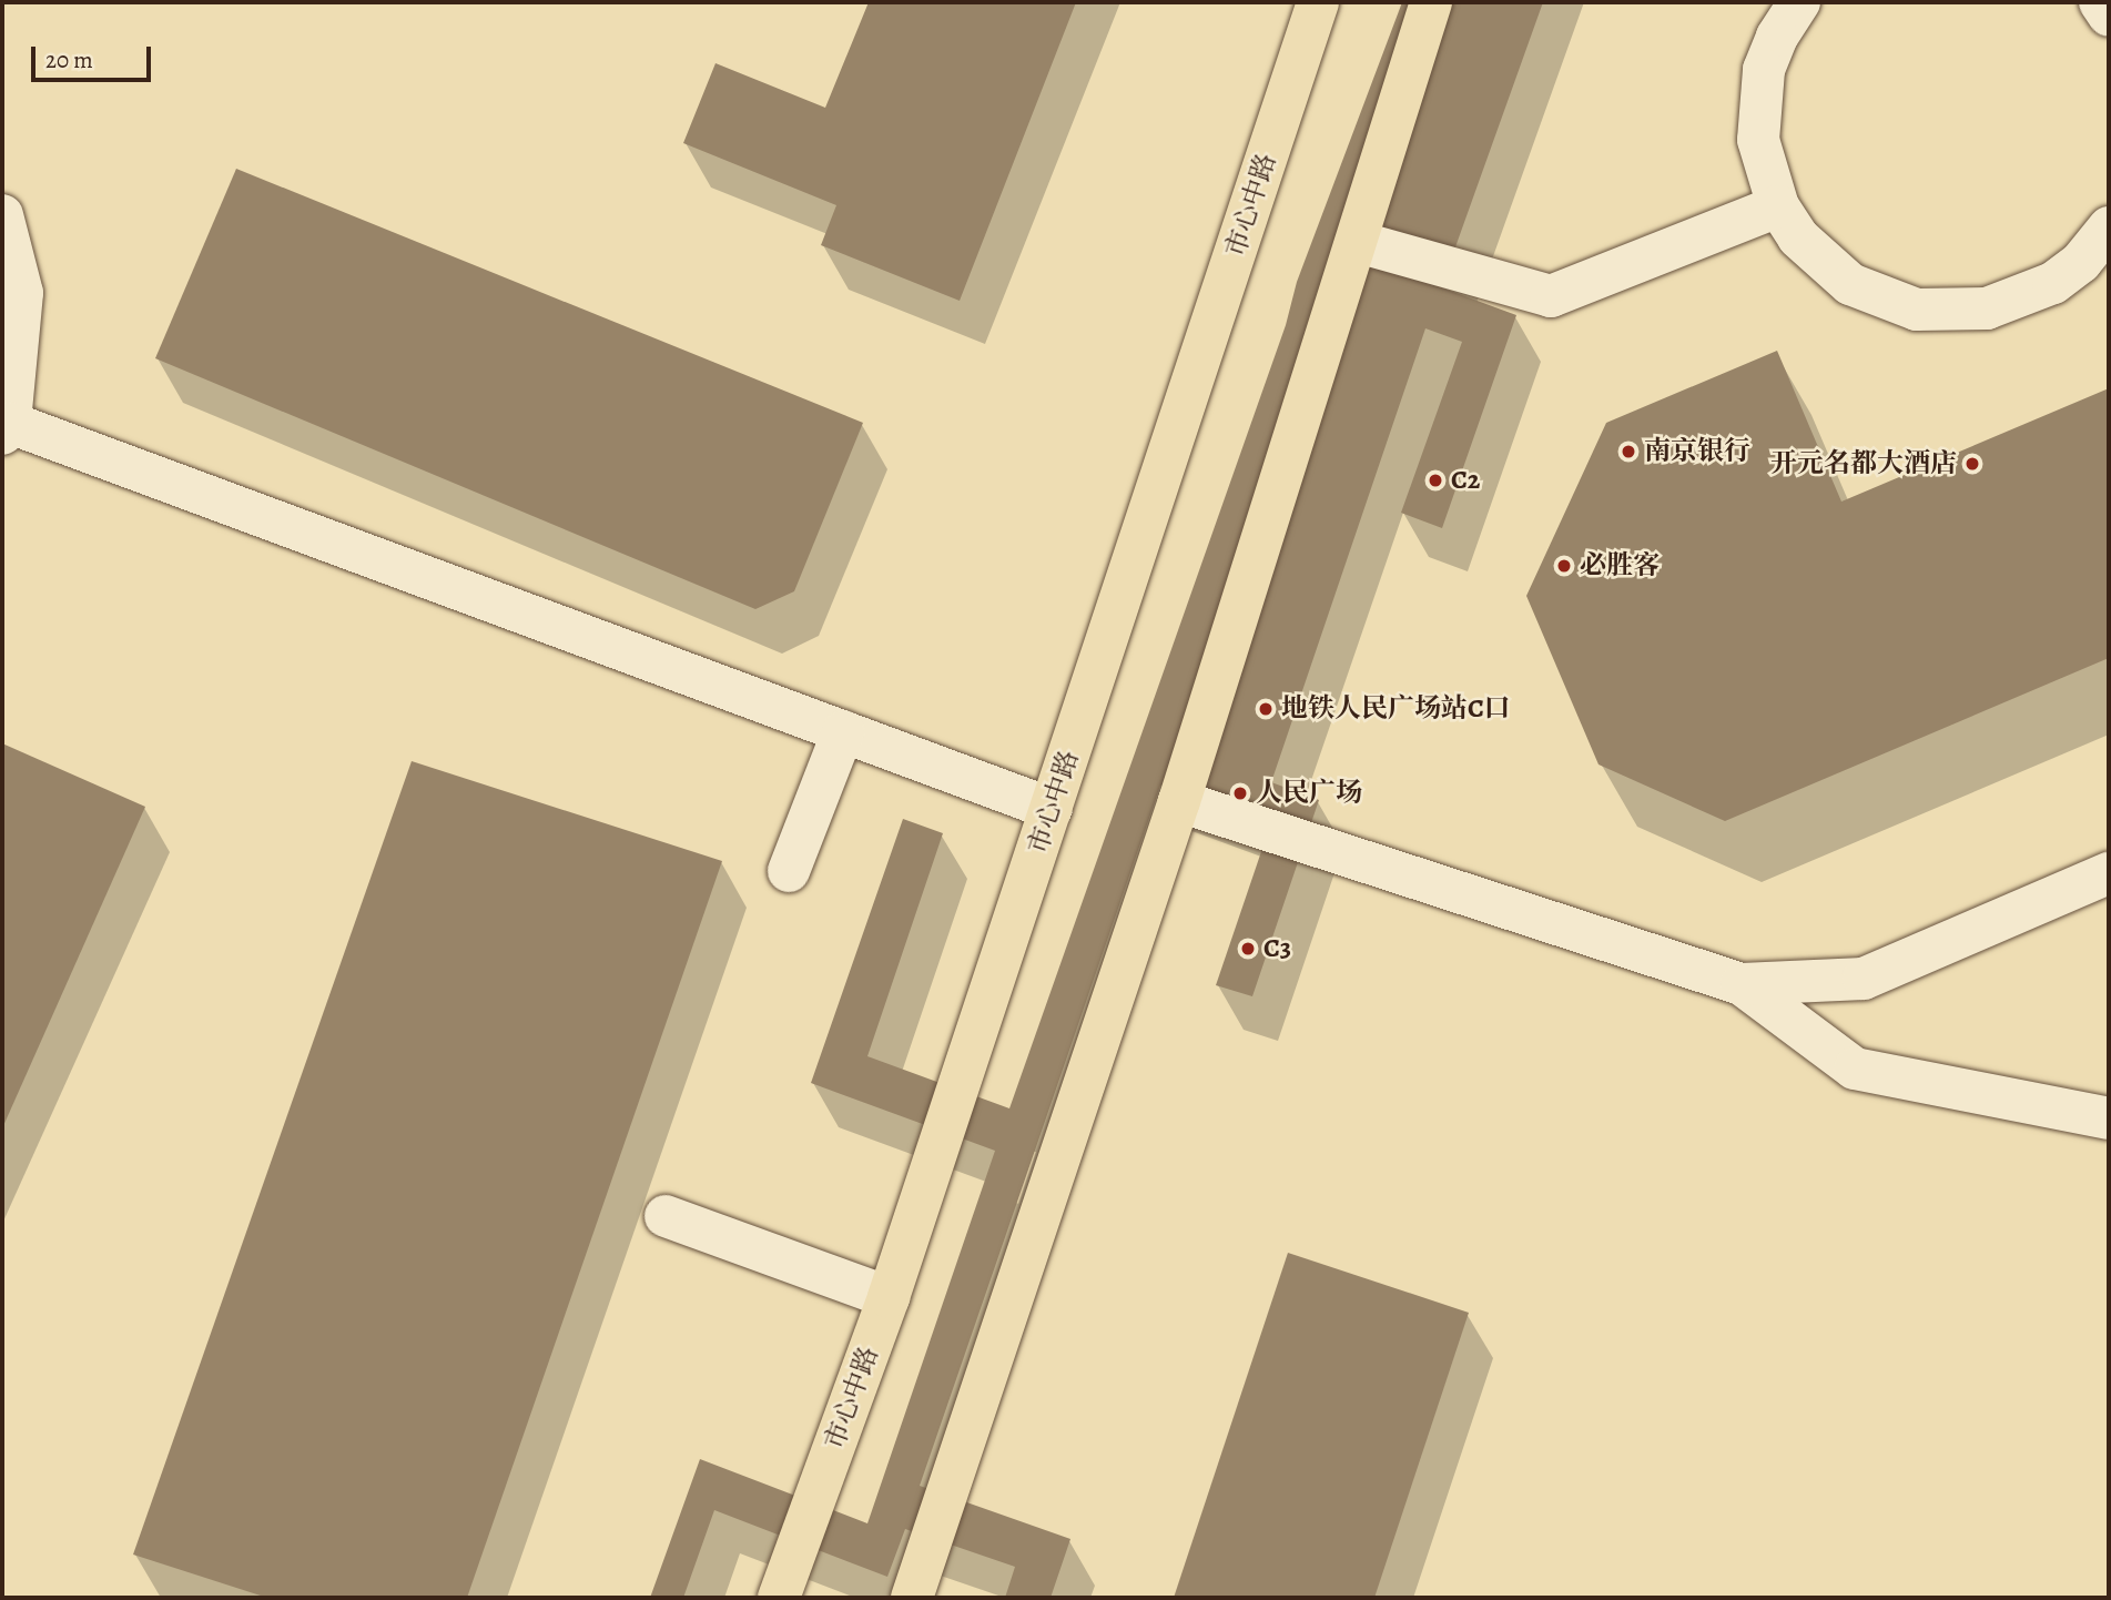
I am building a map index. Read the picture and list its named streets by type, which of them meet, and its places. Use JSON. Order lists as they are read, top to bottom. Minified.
{"streets":{"main road":["市心中路"]},"places":["南京银行","开元名都大酒店","C2","必胜客","地铁人民广场站C口","人民广场","C3"],"scale_bar":"20 m"}
